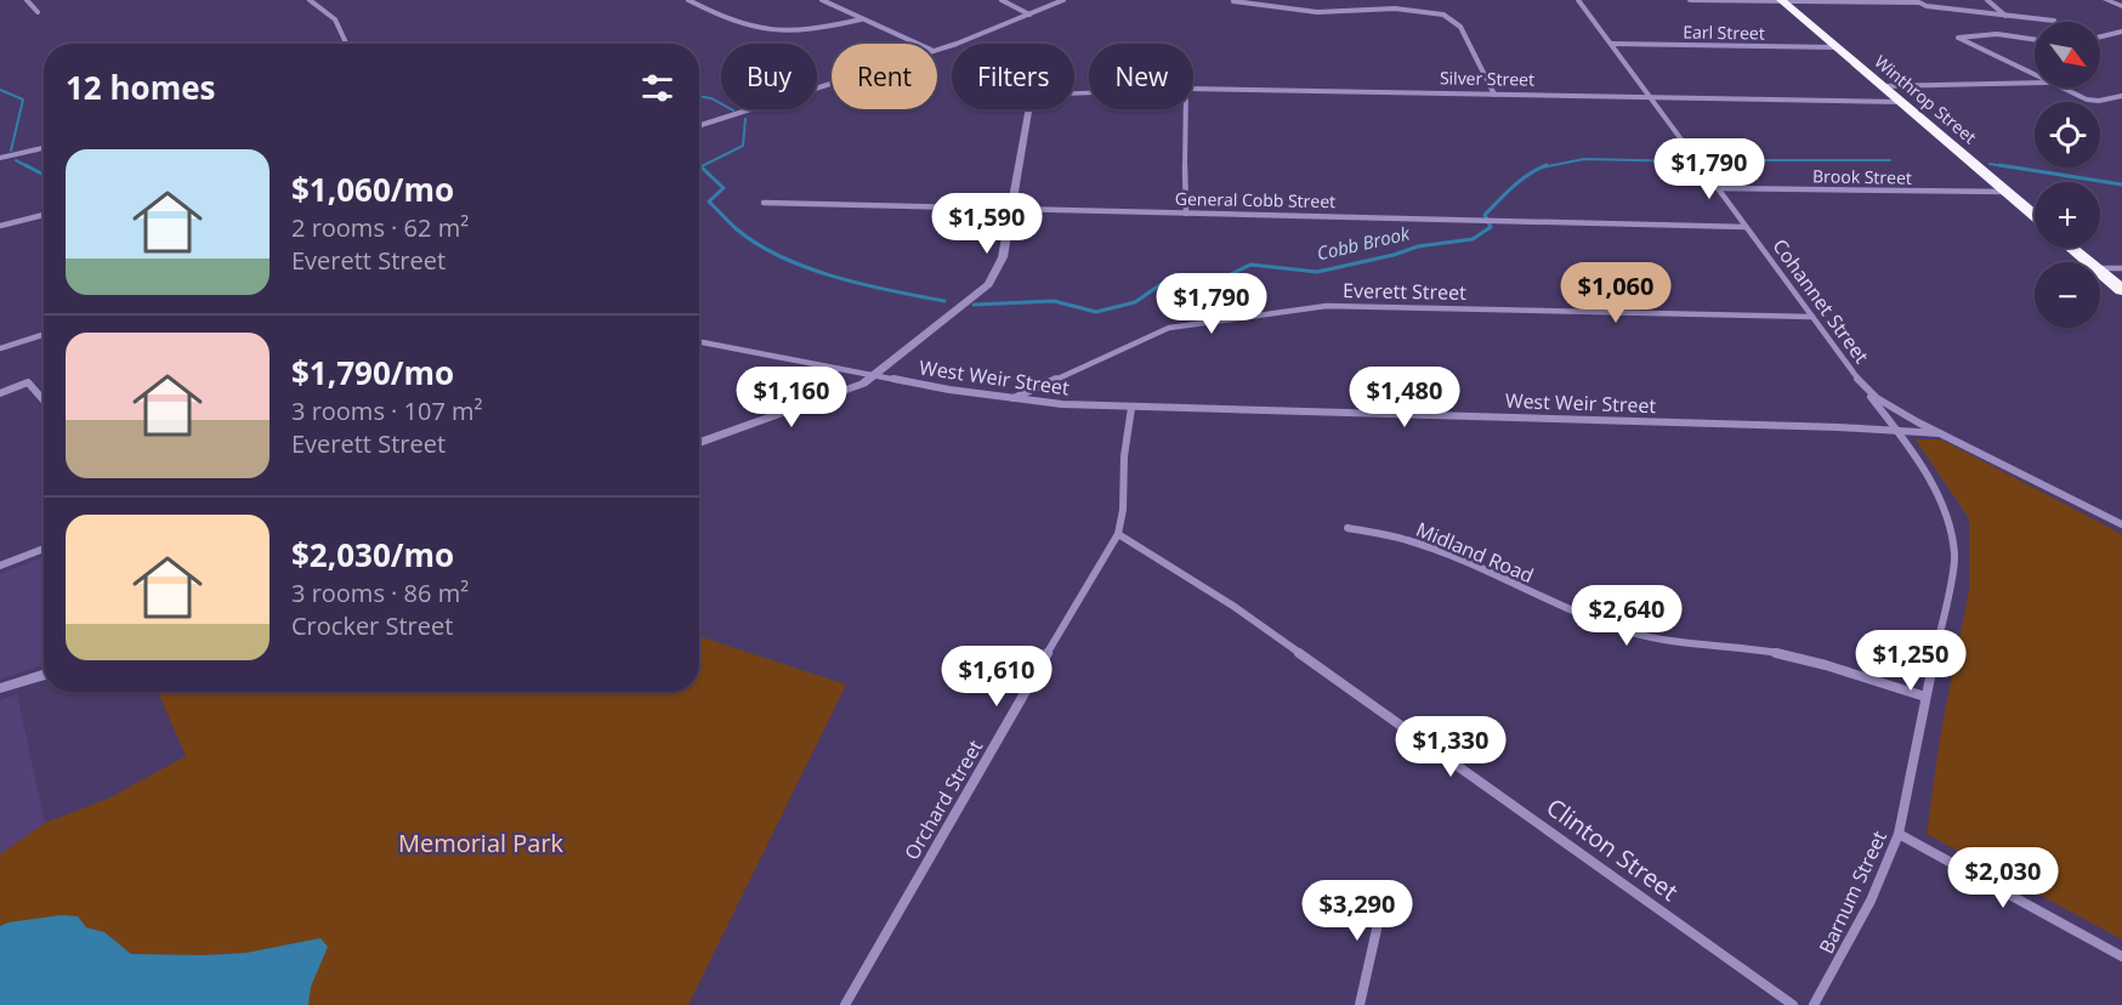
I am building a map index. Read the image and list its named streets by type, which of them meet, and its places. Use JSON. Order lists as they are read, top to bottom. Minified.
{"streets":{"highway":["Winthrop Street"],"street":["Earl Street","Silver Street","Brook Street","General Cobb Street","Everett Street","Cohannet Street","West Weir Street","Midland Road","Orchard Street","Clinton Street","Barnum Street"]},"crossings":[["Earl Street","Winthrop Street"],["Earl Street","Cohannet Street"],["Silver Street","Winthrop Street"],["Silver Street","General Cobb Street"],["Silver Street","Cohannet Street"],["Winthrop Street","Brook Street"],["Brook Street","Cohannet Street"],["General Cobb Street","Cohannet Street"],["Everett Street","Cohannet Street"],["Everett Street","West Weir Street"],["Cohannet Street","West Weir Street"],["Cohannet Street","Barnum Street"],["West Weir Street","Orchard Street"],["West Weir Street","Barnum Street"],["Midland Road","Barnum Street"],["Orchard Street","Clinton Street"]],"water":["Cobb Brook"],"parks":["Memorial Park"],"north":"bottom right","page":{"map_buttons":["+","−"],"chip":["Buy","Rent","Filters","New"],"heading":"12 homes","list":[{"name":"$1,060/mo","note":"2 rooms · 62 m² · Everett Street"},{"name":"$1,790/mo","note":"3 rooms · 107 m² · Everett Street"},{"name":"$2,030/mo","note":"3 rooms · 86 m² · Crocker Street"}],"price":["$1,790","$1,590","$1,060","$1,790","$1,160","$1,480","$2,640","$1,250","$1,610","$1,330","$2,030","$3,290"]}}
